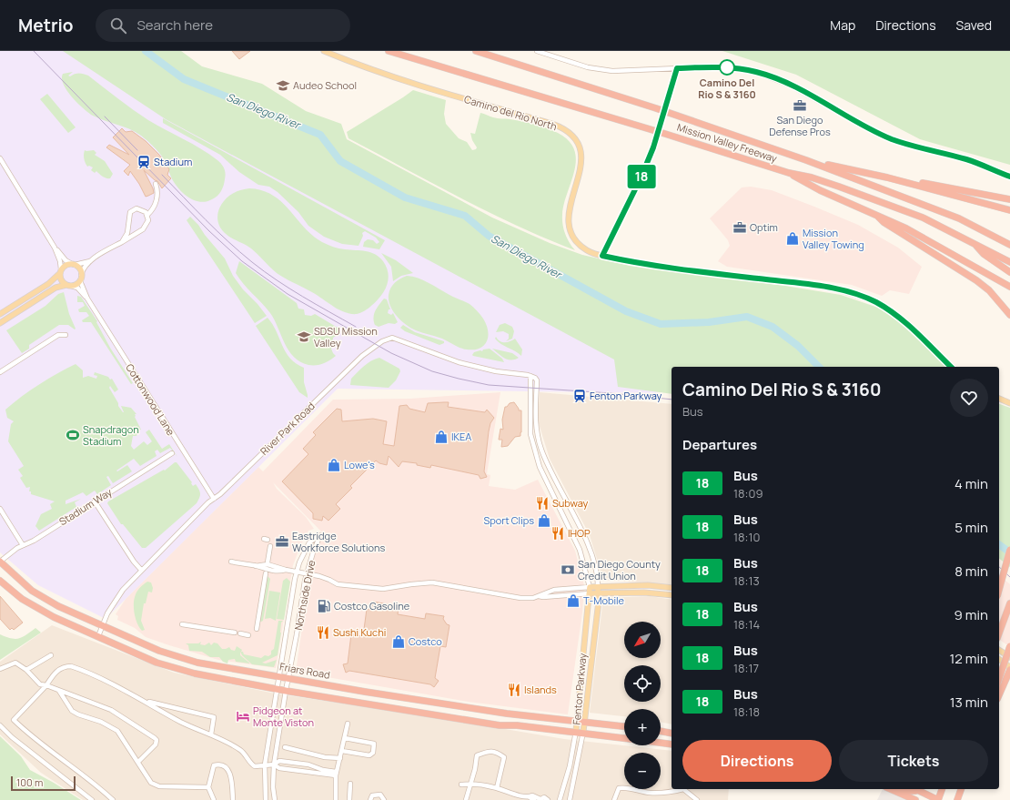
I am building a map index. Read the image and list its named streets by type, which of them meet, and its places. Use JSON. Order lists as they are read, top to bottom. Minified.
{"streets":{"highway":["Mission Valley Freeway","Friars Road"],"main road":["Camino del Rio North","Fenton Parkway"],"street":["Cottonwood Lane","River Park Road","Stadium Way","Northside Drive"]},"crossings":[["Cottonwood Lane","River Park Road"],["River Park Road","Friars Road"],["River Park Road","Fenton Parkway"],["Stadium Way","Friars Road"],["Northside Drive","Friars Road"],["Friars Road","Fenton Parkway"]],"water":["San Diego River"],"places":{"other":["Camino Del Rio S & 3160"],"school or university":["Audeo School","SDSU Mission Valley"],"office":["San Diego Defense Pros","Optim","Eastridge Workforce Solutions"],"station":["Stadium","Fenton Parkway"],"shop":["Mission Valley Towing","IKEA","Lowe's","Sport Clips","T-Mobile","Costco"],"sports":["Snapdragon Stadium"],"restaurant":["Subway","IHOP","Sushi Kuchi","Islands"],"bank":["San Diego County Credit Union"],"fuel station":["Costco Gasoline"],"hotel":["Pidgeon at Monte Viston"]},"lines":["bus line 18"],"scale_bar":"100 m","north":"bottom left","page":{"header":"Metrio","search":"Search here","nav":["Map","Directions","Saved"],"on_map":"18","heading":[["Camino Del Rio S & 3160","Bus"],"Departures"],"list":[{"mark":"18","name":"Bus","note":"18:09","value":"4 min"},{"mark":"18","name":"Bus","note":"18:10","value":"5 min"},{"mark":"18","name":"Bus","note":"18:13","value":"8 min"},{"mark":"18","name":"Bus","note":"18:14","value":"9 min"},{"mark":"18","name":"Bus","note":"18:17","value":"12 min"},{"mark":"18","name":"Bus","note":"18:18","value":"13 min"}],"map_buttons":["+","−"],"buttons":["Directions","Tickets"],"scale":"100 m"}}
